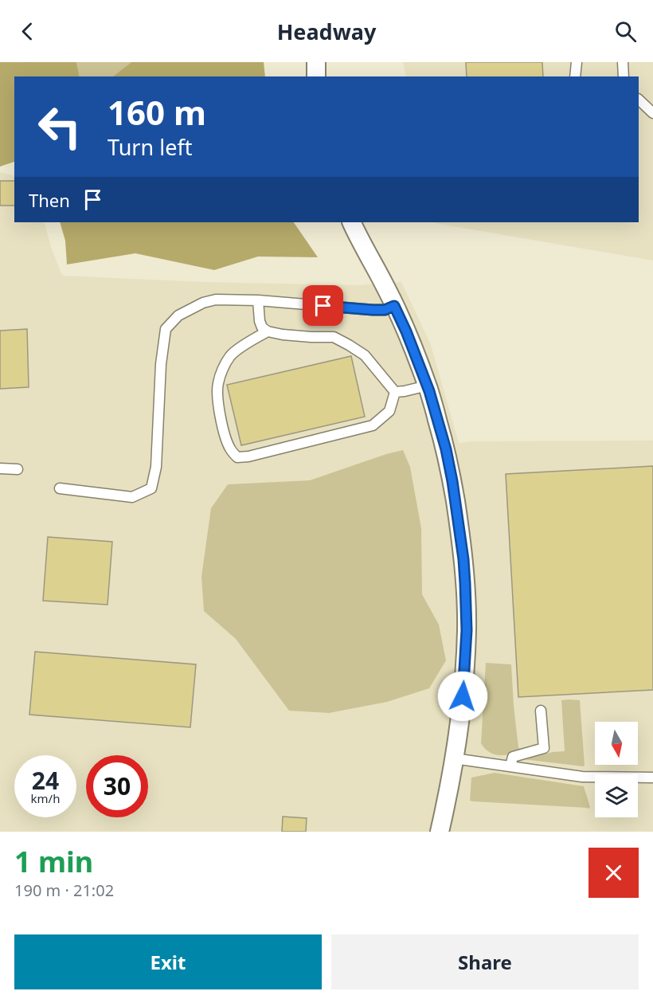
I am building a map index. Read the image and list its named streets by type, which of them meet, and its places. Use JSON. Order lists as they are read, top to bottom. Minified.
{"north":"bottom","page":{"header":"Headway","turn":["160 m","Turn left"],"then":"Then","speed":"24 km/h","limit":"30","heading":["1 min","190 m · 21:02"],"buttons":["Exit","Share"]}}
